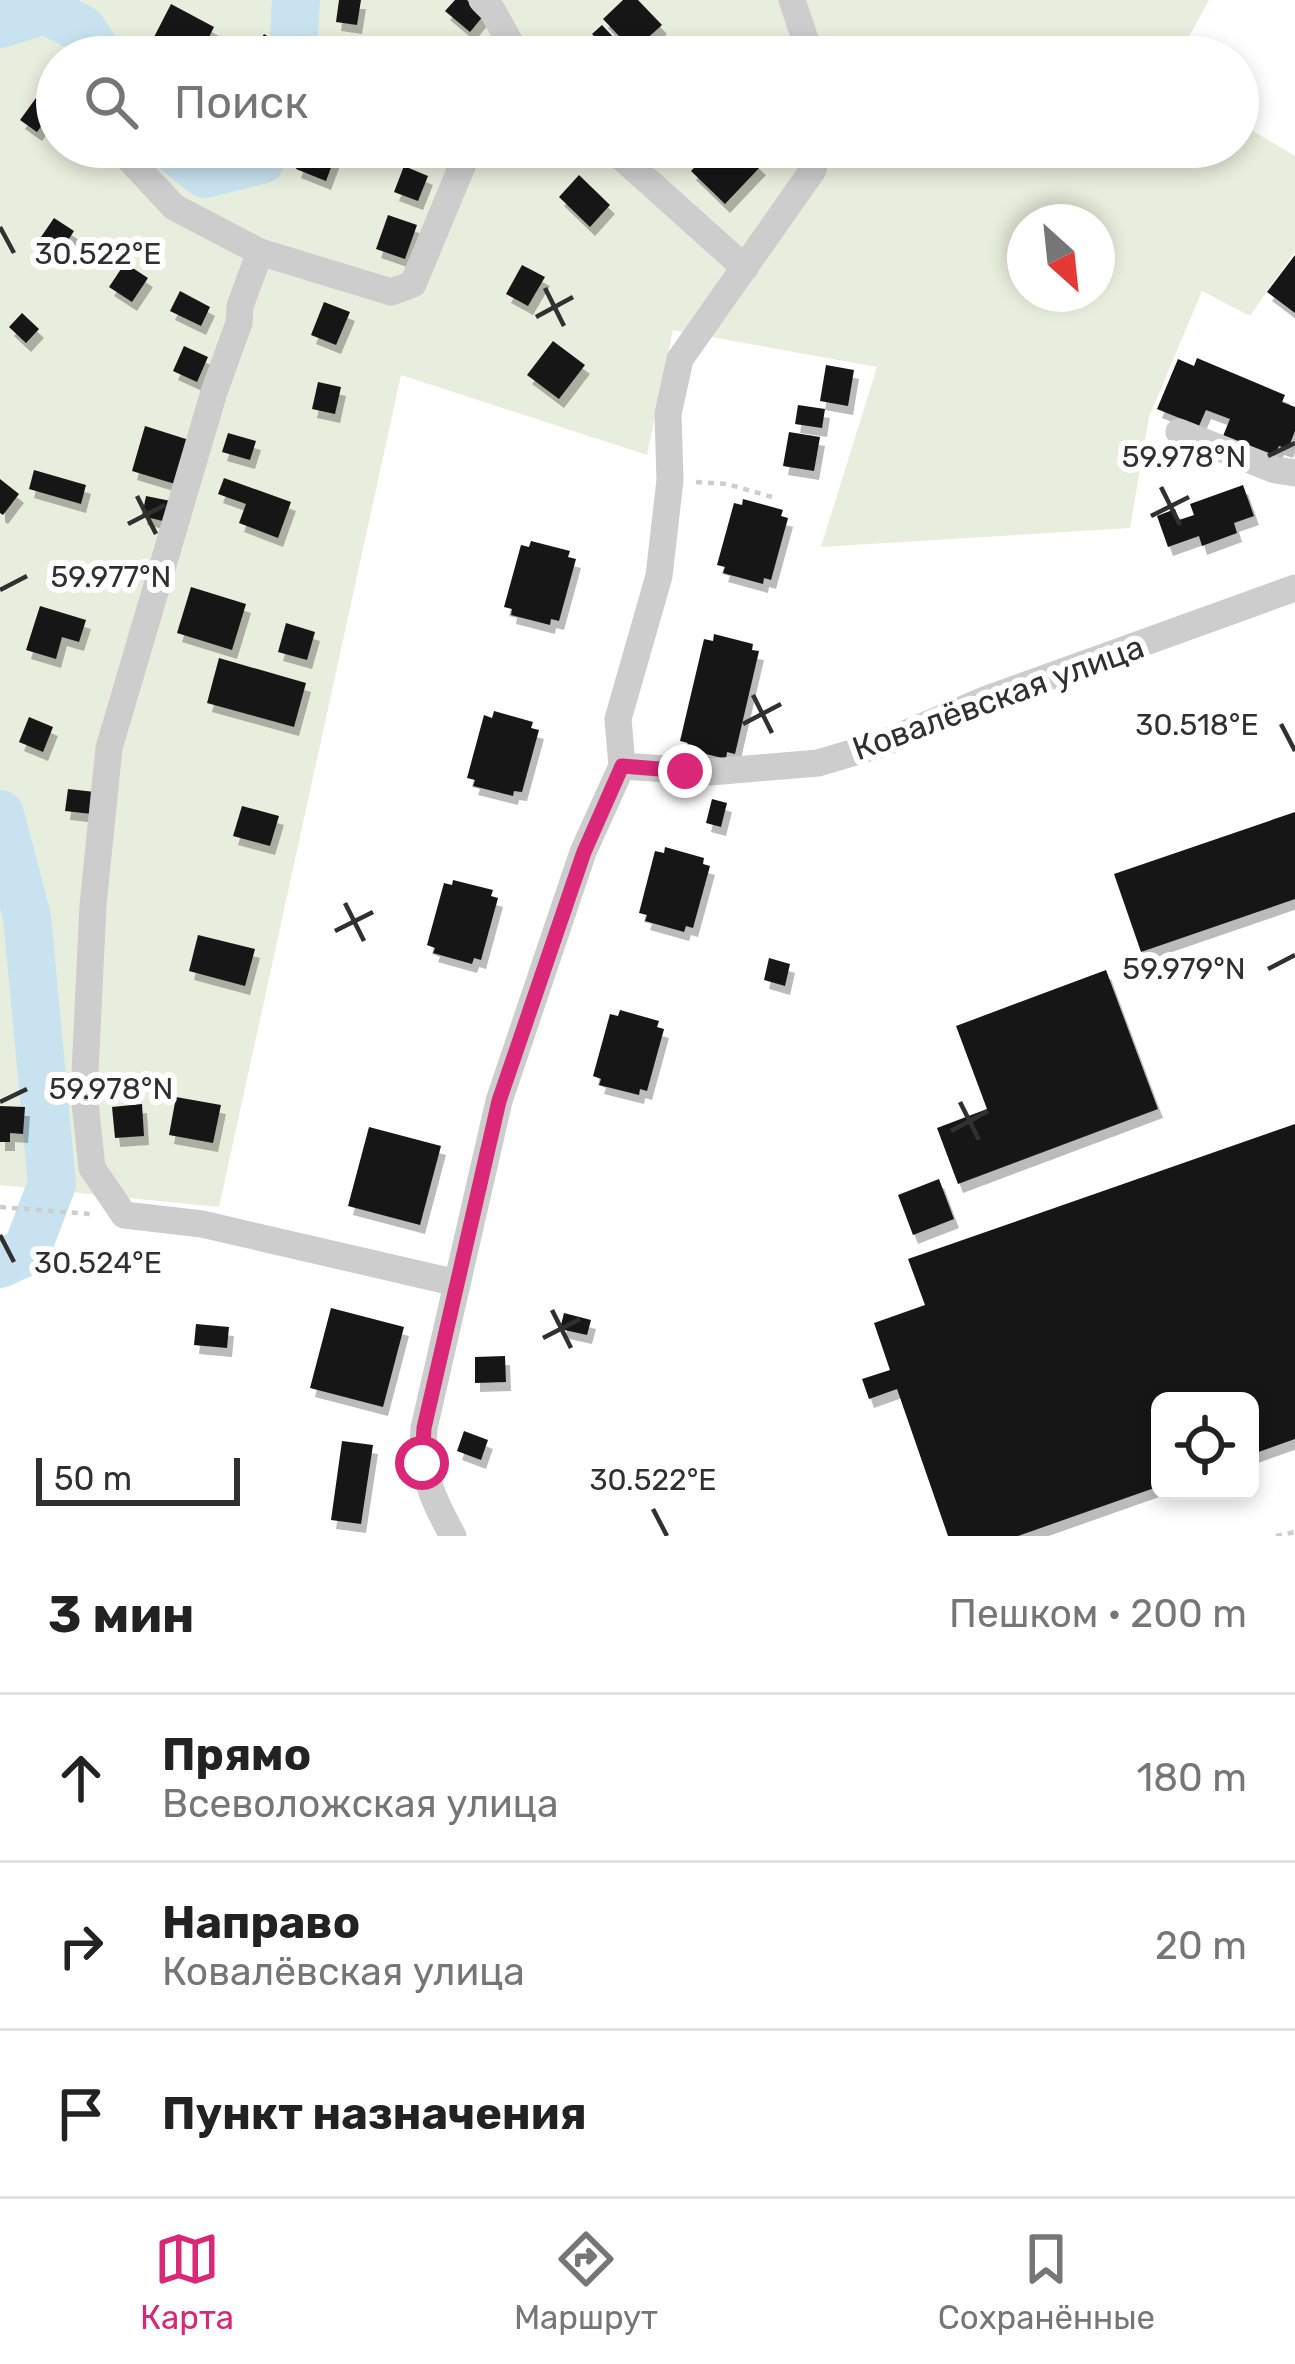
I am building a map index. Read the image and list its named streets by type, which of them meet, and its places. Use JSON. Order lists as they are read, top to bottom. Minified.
{"streets":{"street":["Ковалёвская улица"]},"scale_bar":"50 m","north":"bottom right","page":{"search":"Поиск","scale":"50 m","heading":["3 мин","Пешком · 200 m"],"list":[["Прямо","Всеволожская улица","180 m"],["Направо","Ковалёвская улица","20 m"],"Пункт назначения"],"nav":["Карта","Маршрут","Сохранённые"]},"coordinates":["30.522°E","59.978°N","59.977°N","30.518°E","59.979°N","30.524°E"]}
